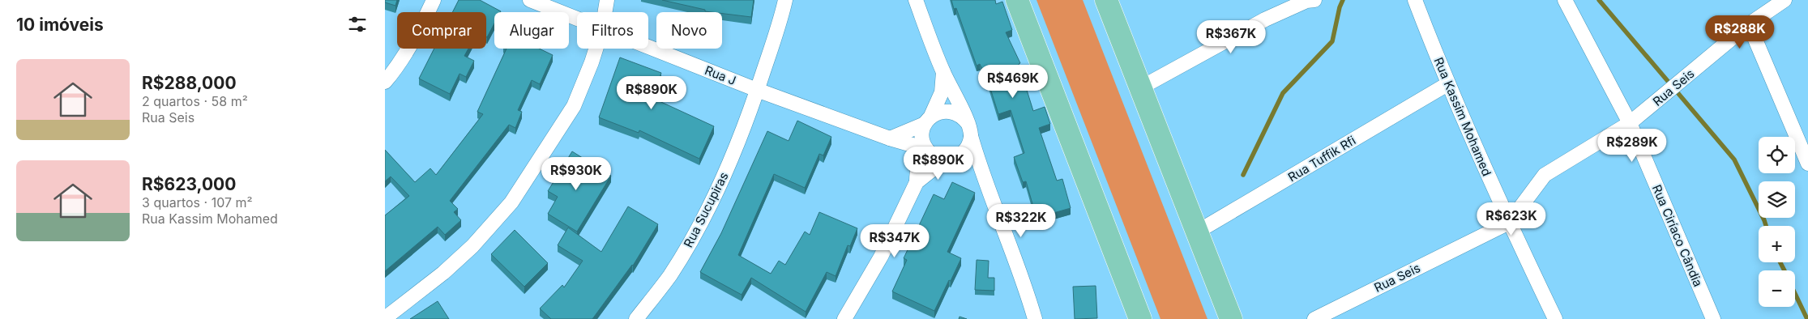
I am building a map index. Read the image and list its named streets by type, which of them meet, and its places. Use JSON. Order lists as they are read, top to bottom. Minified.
{"streets":{"street":["Rua J","Rua Seis","Rua Kassim Mohamed","Rua Tuffik Rfi","Rua Sucupiras","Rua Ciríaco Cândia"]},"crossings":[["Rua J","Rua Sucupiras"],["Rua Seis","Rua Kassim Mohamed"],["Rua Seis","Rua Ciríaco Cândia"],["Rua Kassim Mohamed","Rua Tuffik Rfi"]],"page":{"heading":"10 imóveis","chip":["Comprar","Alugar","Filtros","Novo"],"price":["R$288K","R$367K","R$469K","R$890K","R$289K","R$890K","R$930K","R$623K","R$322K","R$347K"],"list":[{"name":"R$288,000","note":"2 quartos · 58 m² · Rua Seis"},{"name":"R$623,000","note":"3 quartos · 107 m² · Rua Kassim Mohamed"}],"map_buttons":["+","−"]}}
